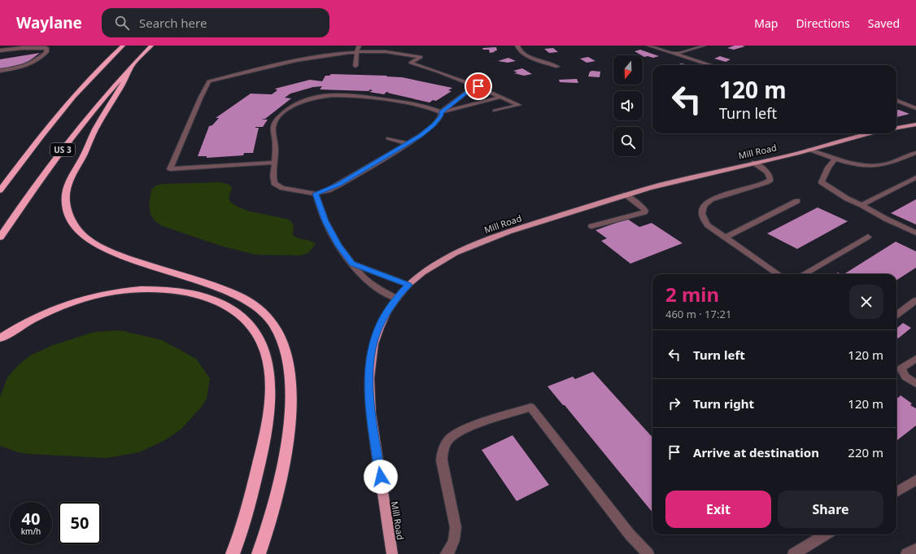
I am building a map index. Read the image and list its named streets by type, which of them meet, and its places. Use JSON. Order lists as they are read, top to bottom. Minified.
{"streets":{"highway":["US 3"],"main road":["Mill Road"]},"north":"bottom","page":{"header":"Waylane","search":"Search here","nav":["Map","Directions","Saved"],"turn":["120 m","Turn left"],"heading":["2 min","460 m · 17:21"],"list":[{"name":"Turn left","value":"120 m"},{"name":"Turn right","value":"120 m"},{"name":"Arrive at destination","value":"220 m"}],"buttons":["Exit","Share"],"speed":"40 km/h","limit":"50"}}
